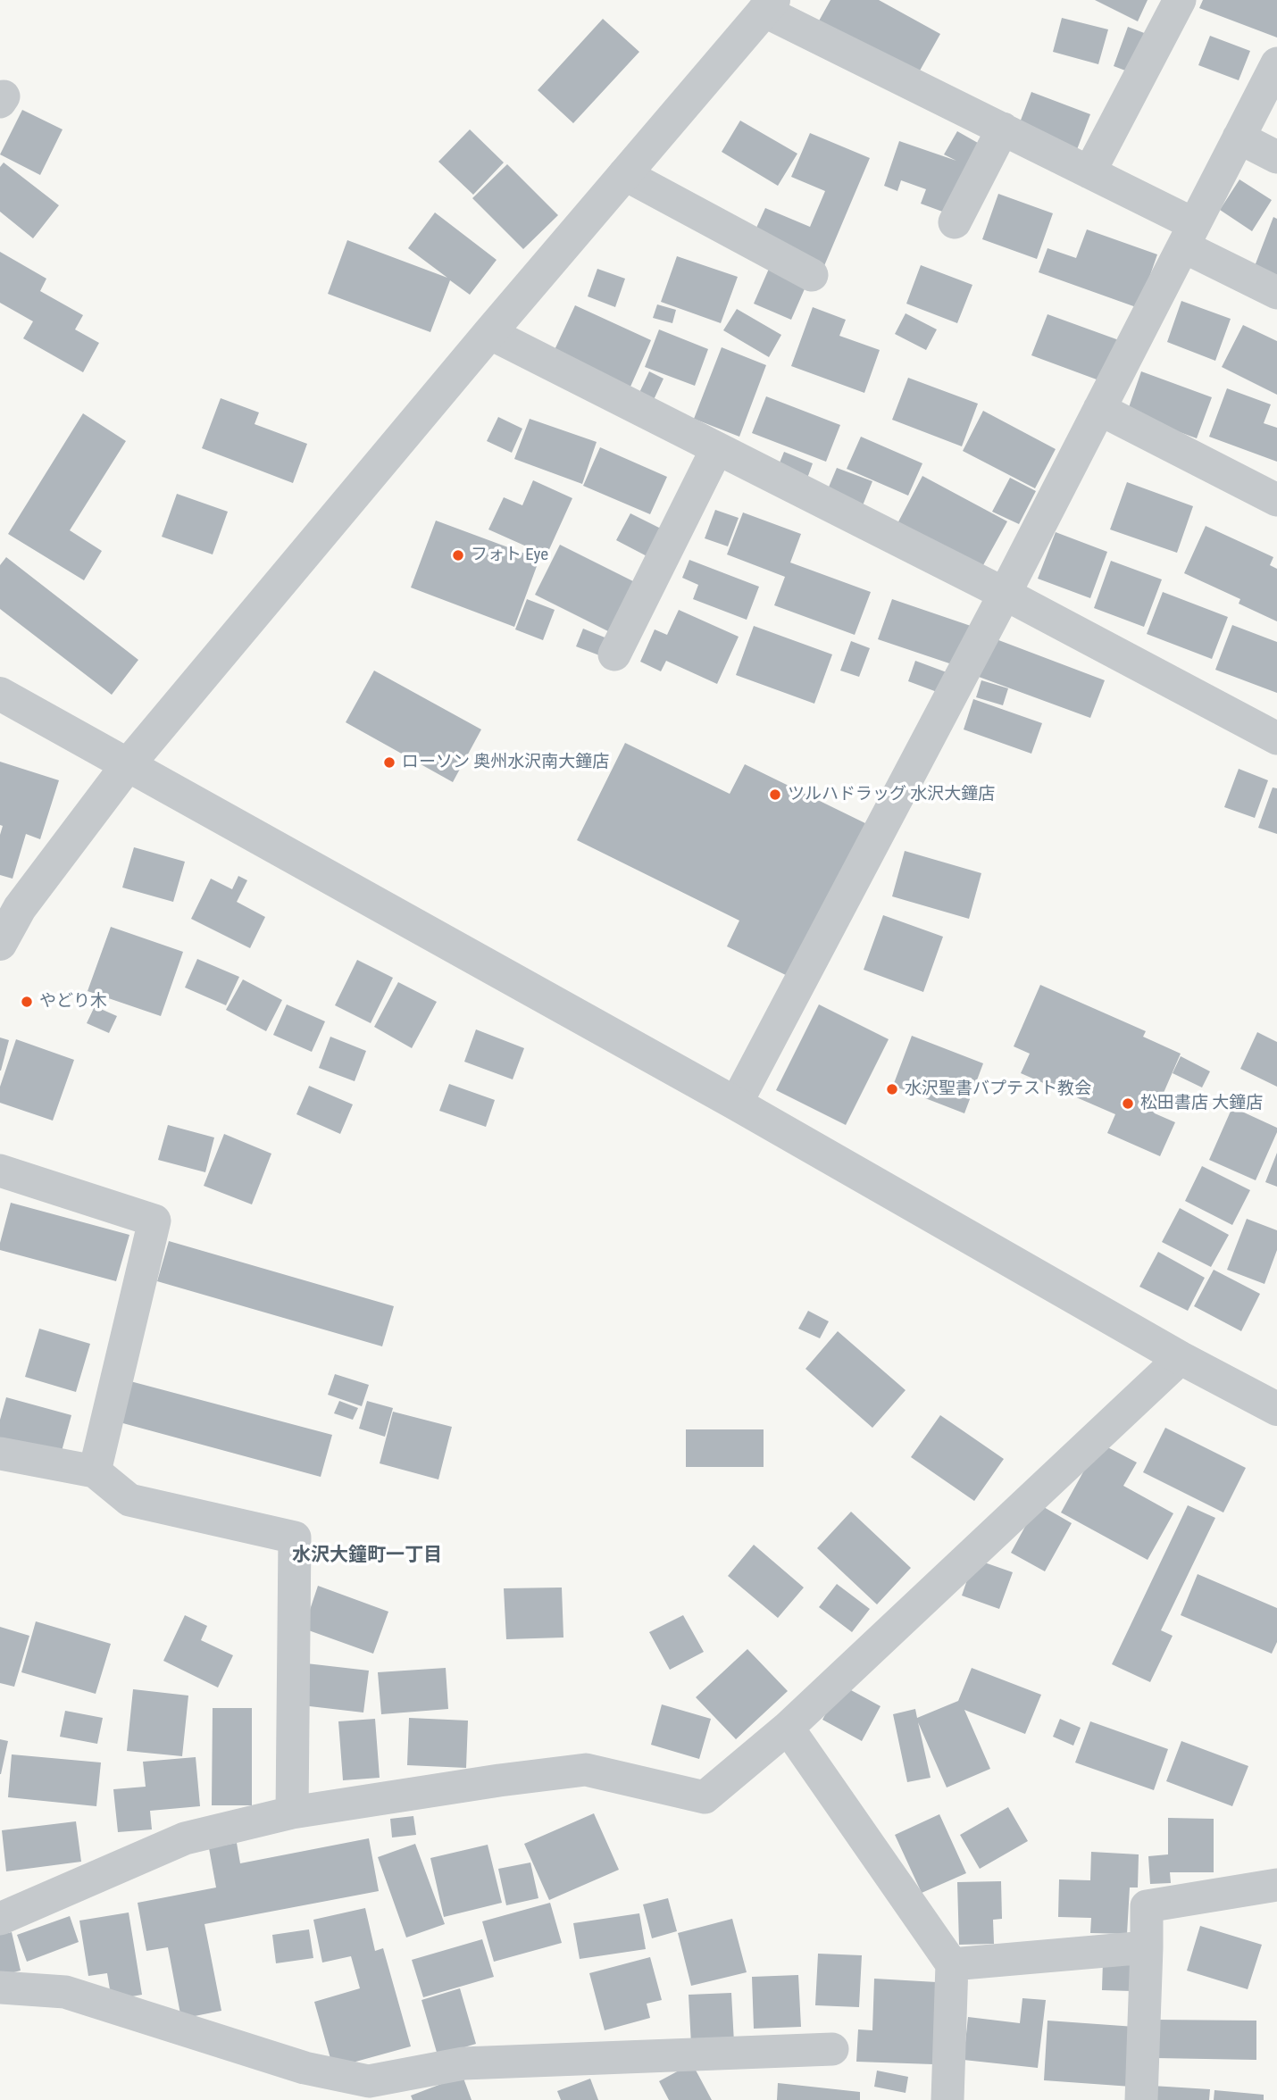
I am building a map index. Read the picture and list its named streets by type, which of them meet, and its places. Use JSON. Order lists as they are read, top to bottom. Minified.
{"districts":["水沢大鐘町一丁目"],"places":["フォト Eye","ローソン 奥州水沢南大鐘店","ツルハドラッグ 水沢大鐘店","やどり木","水沢聖書バプテスト教会","松田書店 大鐘店"]}
